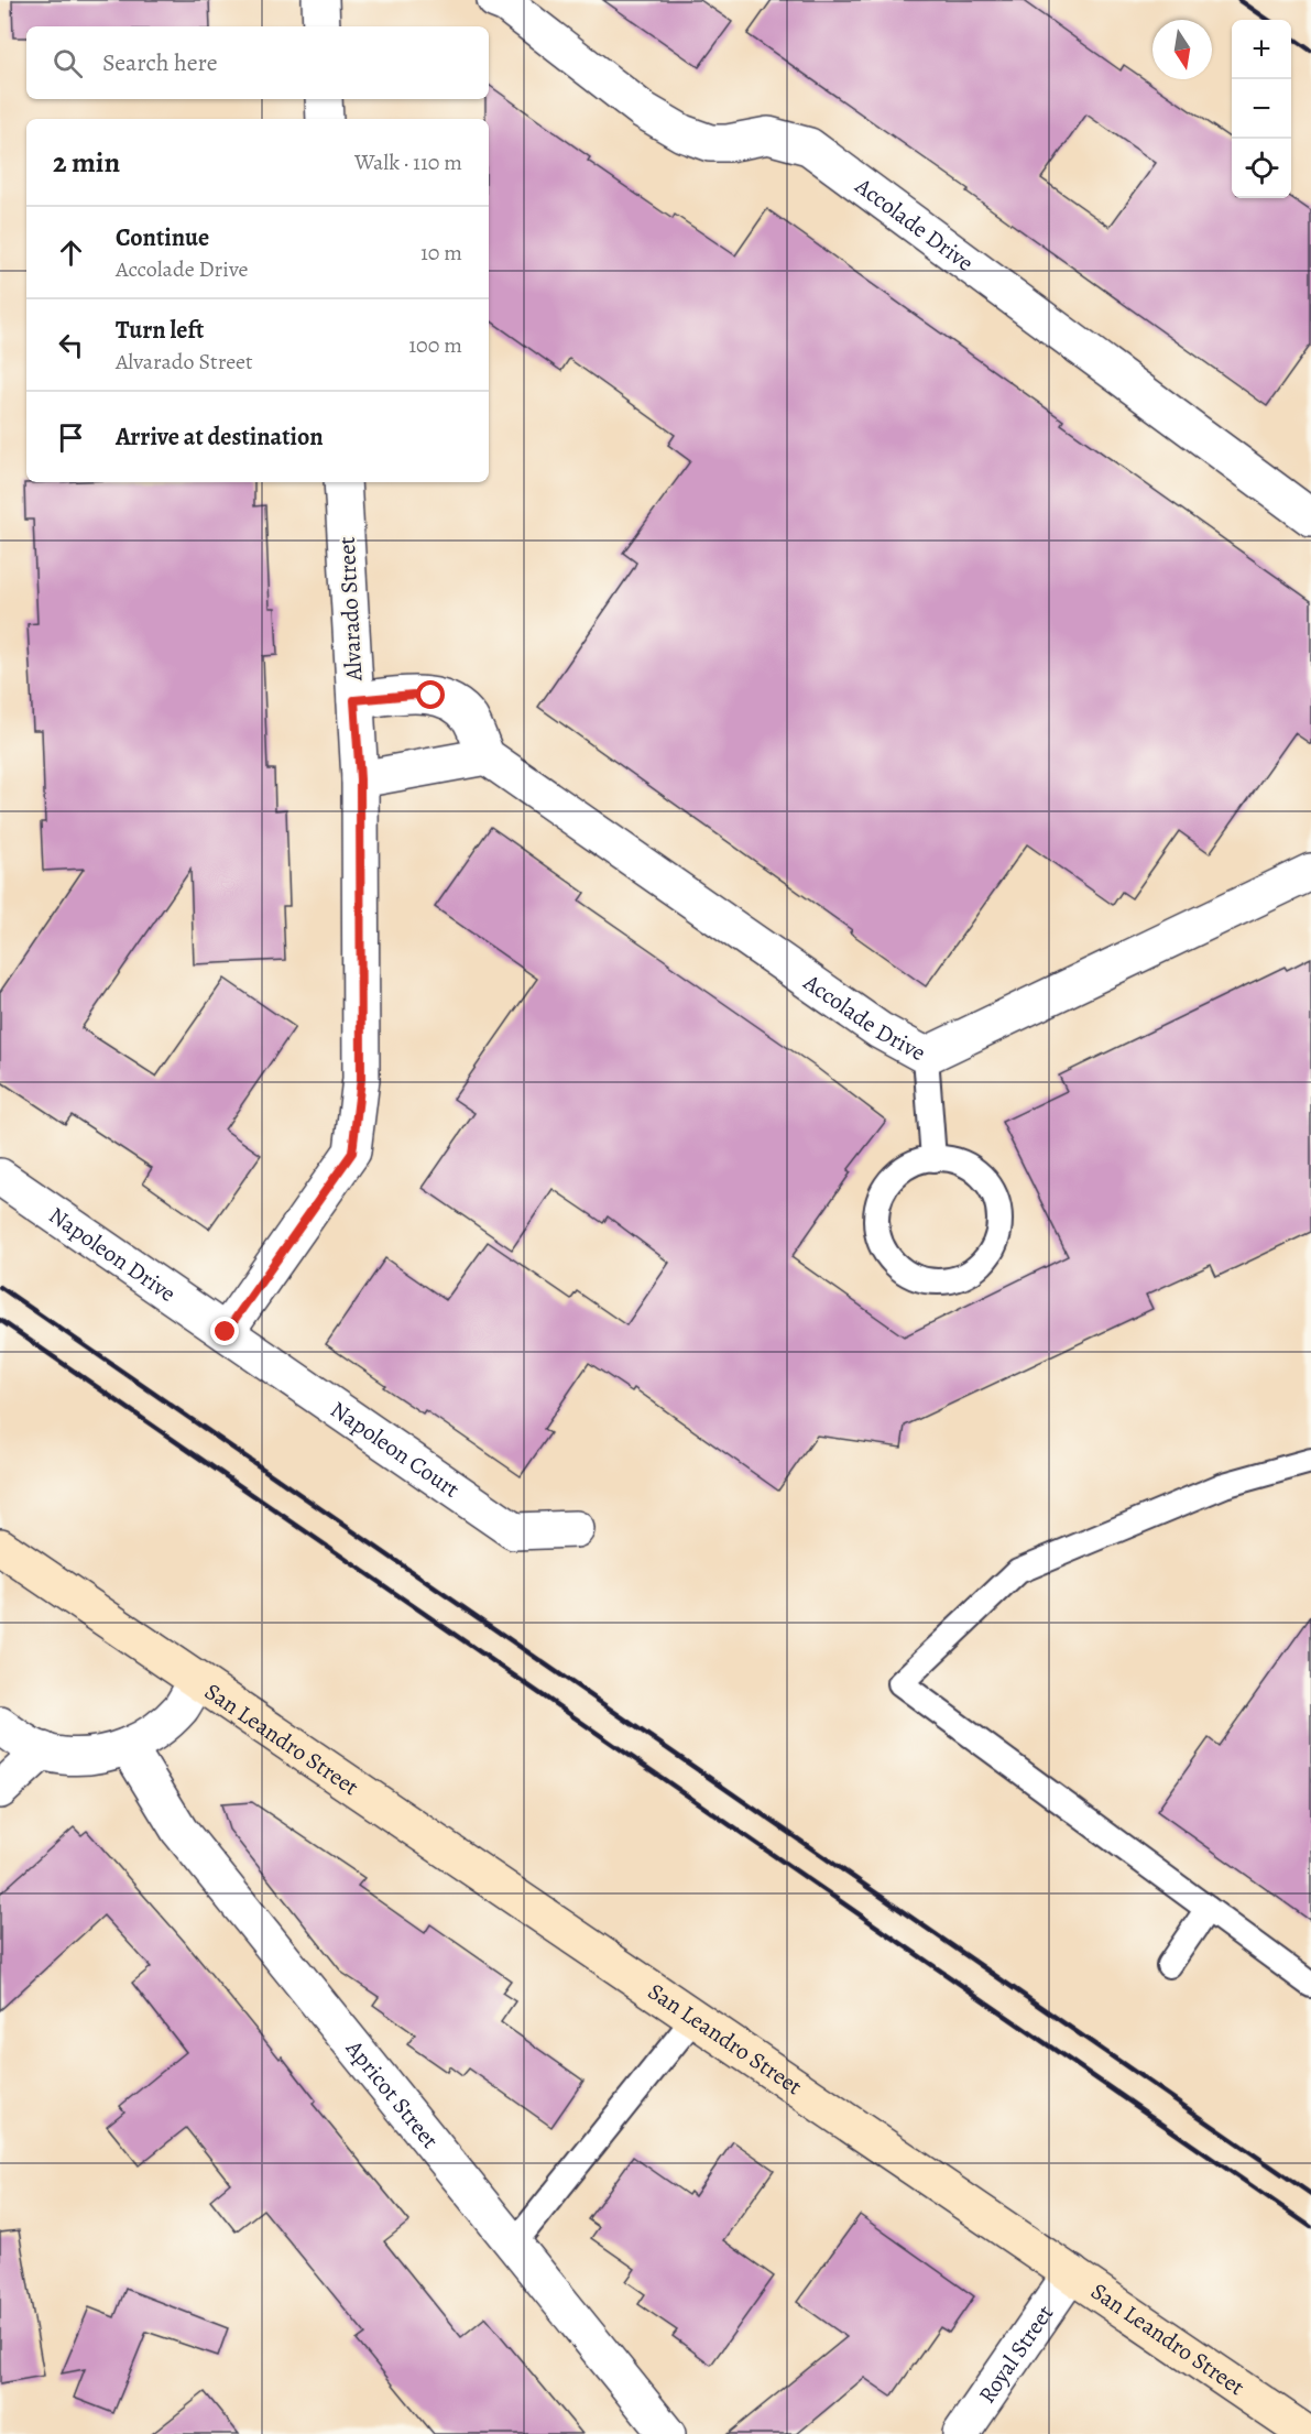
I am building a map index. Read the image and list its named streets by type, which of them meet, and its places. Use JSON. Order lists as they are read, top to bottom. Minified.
{"streets":{"main road":["San Leandro Street"],"street":["Accolade Drive","Alvarado Street","Napoleon Drive","Napoleon Court","Apricot Street","Royal Street"]},"crossings":[["Accolade Drive","Alvarado Street"],["Alvarado Street","Napoleon Drive"],["Alvarado Street","Napoleon Court"],["Napoleon Drive","Napoleon Court"],["San Leandro Street","Royal Street"]],"north":"bottom","page":{"map_buttons":["+","−"],"search":"Search here","heading":["2 min","Walk · 110 m"],"list":[["Continue","Accolade Drive","10 m"],["Turn left","Alvarado Street","100 m"],"Arrive at destination"]}}
